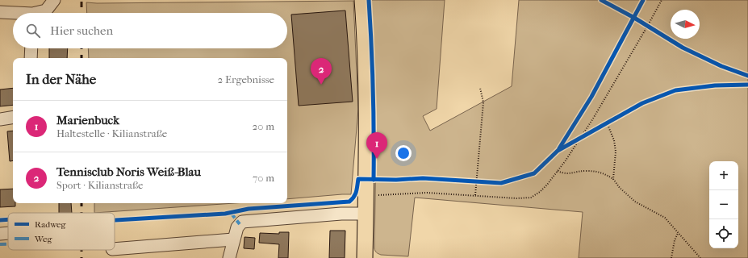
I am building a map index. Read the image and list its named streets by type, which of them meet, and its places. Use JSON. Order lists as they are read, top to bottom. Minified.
{"legend":["Radweg","Weg"],"north":"right","page":{"search":"Hier suchen","pins":["2","1"],"heading":["In der Nähe","2 Ergebnisse"],"list":[{"mark":"1","name":"Marienbuck","note":"Haltestelle · Kilianstraße","value":"20 m"},{"mark":"2","name":"Tennisclub Noris Weiß-Blau","note":"Sport · Kilianstraße","value":"70 m"}],"map_buttons":["+","−"]}}
